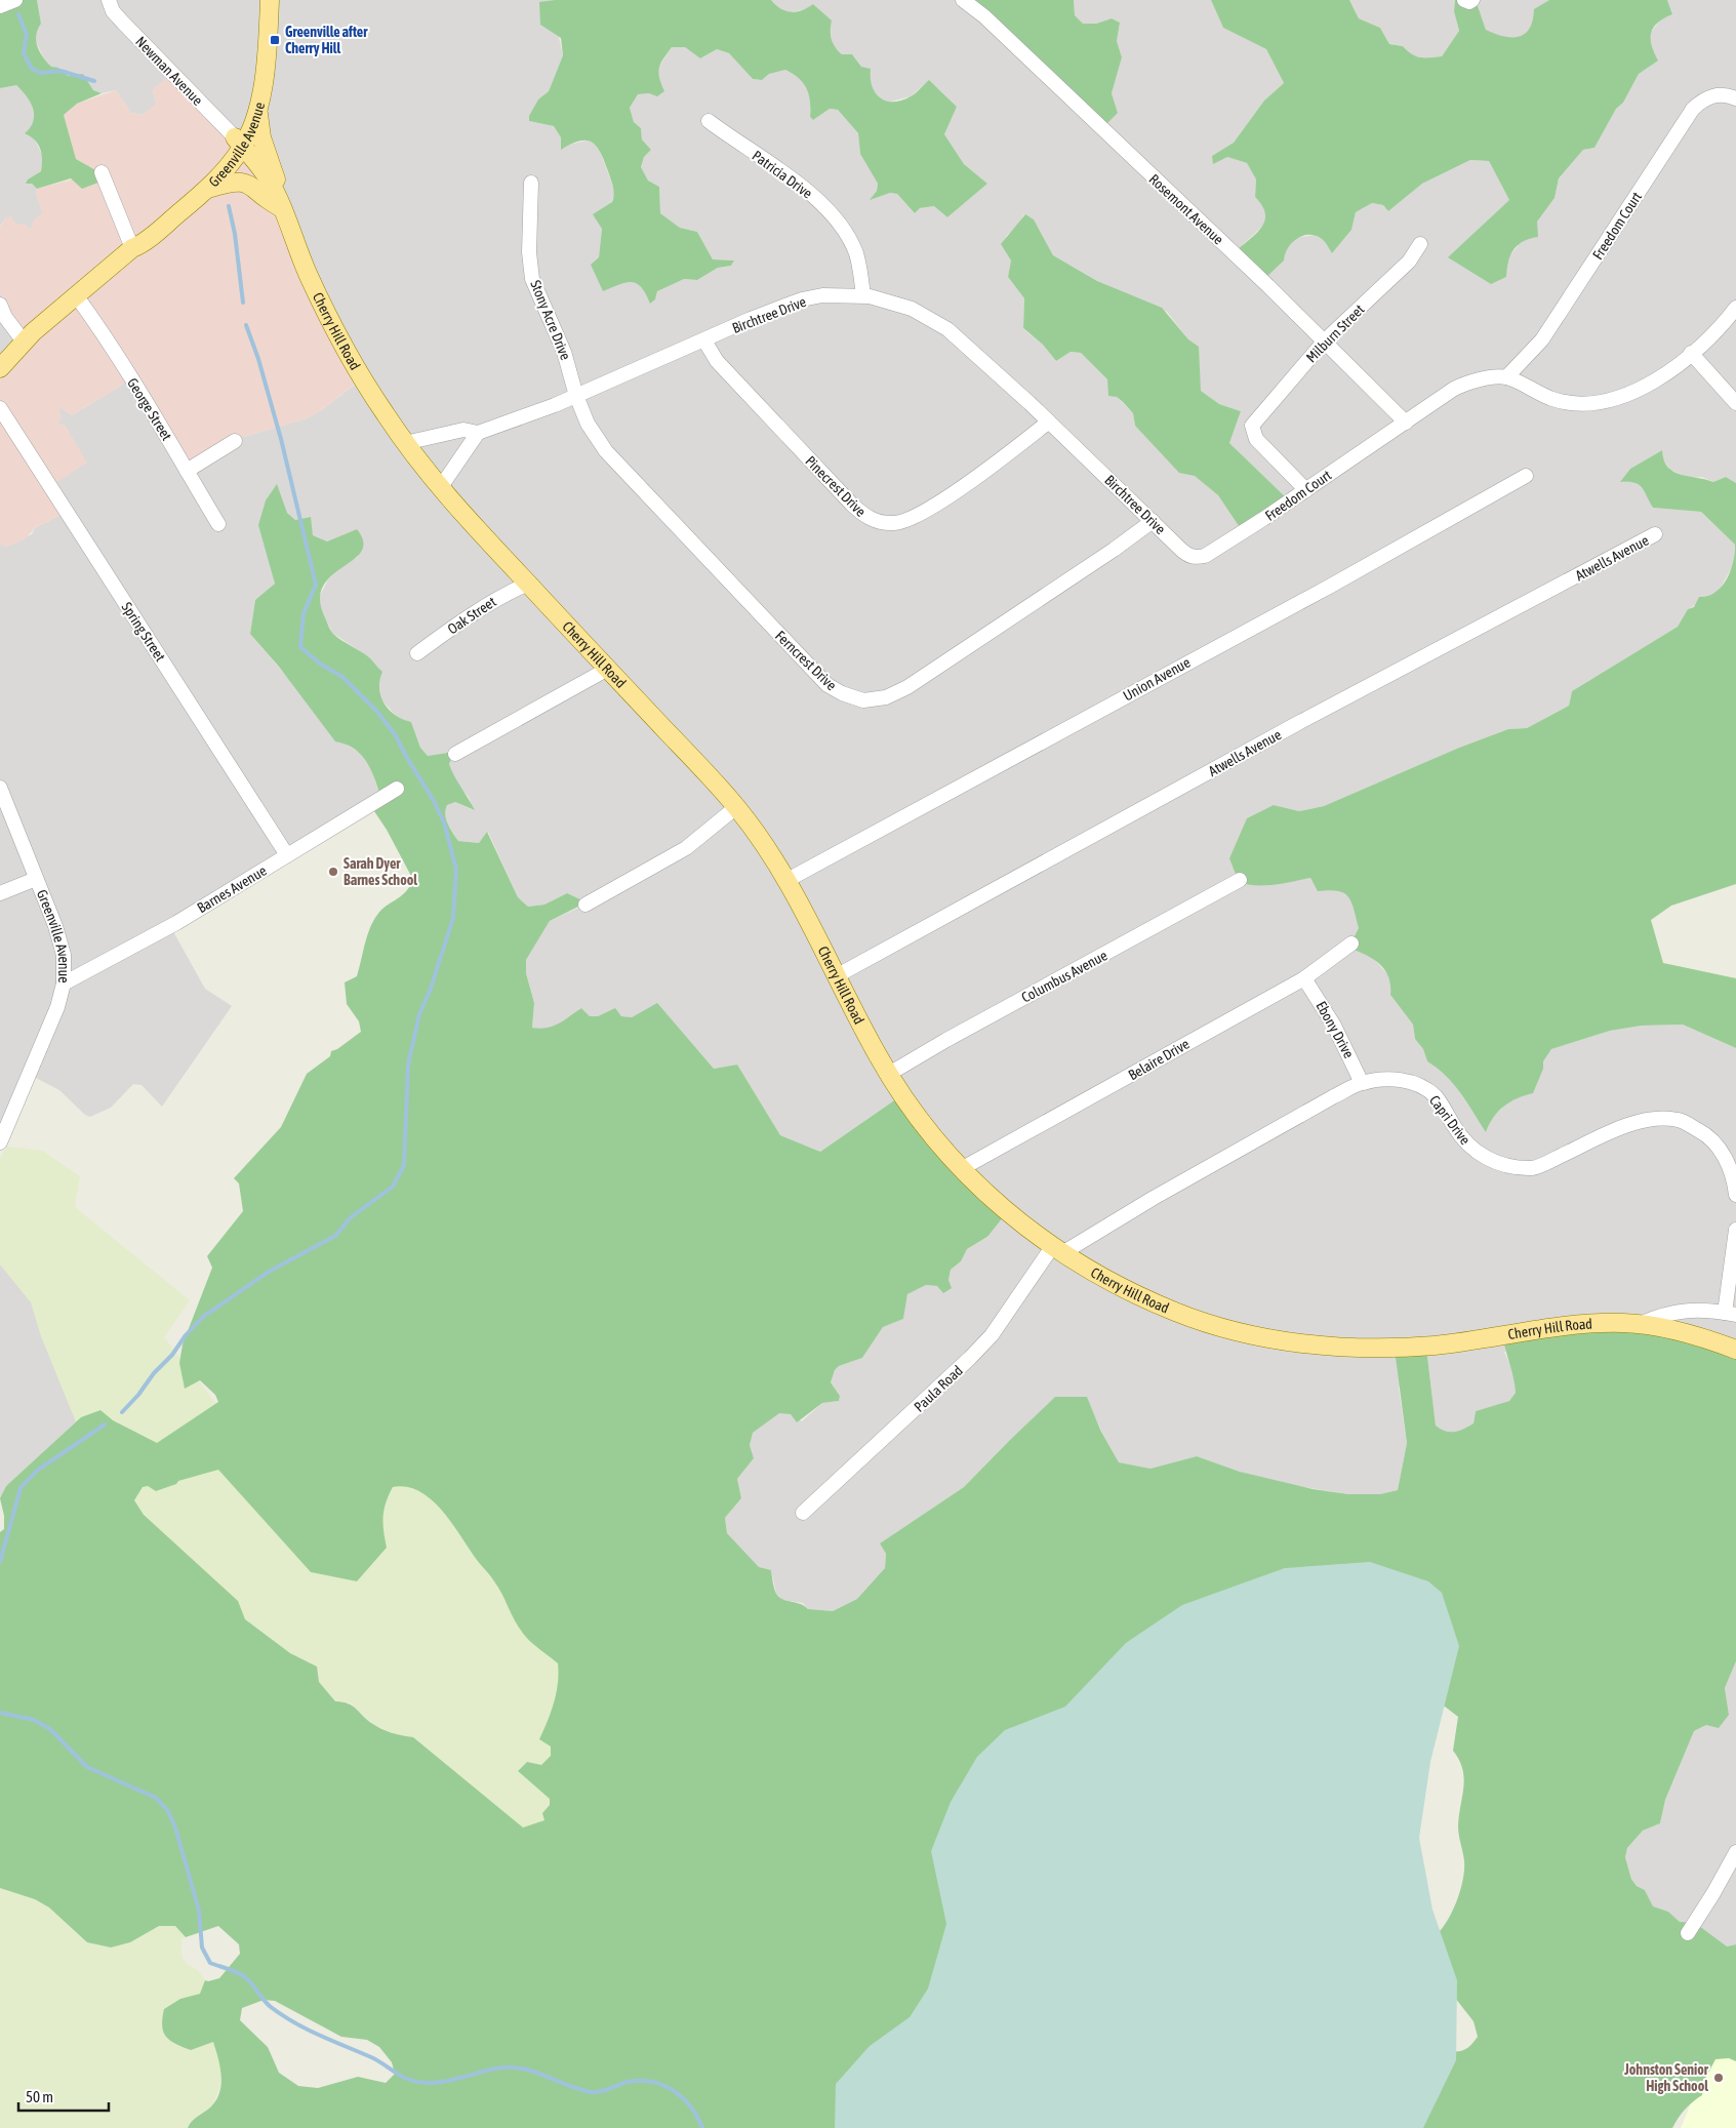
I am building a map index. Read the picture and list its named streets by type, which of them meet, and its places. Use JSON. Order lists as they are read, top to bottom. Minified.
{"streets":{"main road":["Greenville Avenue","Cherry Hill Road"],"street":["Newman Avenue","Patricia Drive","Rosemont Avenue","Freedom Court","Birchtree Drive","Stony Acre Drive","Milburn Street","George Street","Pinecrest Drive","Atwells Avenue","Oak Street","Spring Street","Ferncrest Drive","Union Avenue","Barnes Avenue","Columbus Avenue","Ebony Drive","Belaire Drive","Capri Drive","Paula Road"]},"crossings":[["Newman Avenue","Greenville Avenue"],["Newman Avenue","Cherry Hill Road"],["Greenville Avenue","Cherry Hill Road"],["Greenville Avenue","George Street"],["Greenville Avenue","Barnes Avenue"],["Patricia Drive","Birchtree Drive"],["Rosemont Avenue","Freedom Court"],["Rosemont Avenue","Milburn Street"],["Freedom Court","Birchtree Drive"],["Freedom Court","Milburn Street"],["Birchtree Drive","Stony Acre Drive"],["Birchtree Drive","Cherry Hill Road"],["Birchtree Drive","Pinecrest Drive"],["Birchtree Drive","Ferncrest Drive"],["Stony Acre Drive","Ferncrest Drive"],["Cherry Hill Road","Atwells Avenue"],["Cherry Hill Road","Oak Street"],["Cherry Hill Road","Union Avenue"],["Cherry Hill Road","Columbus Avenue"],["Cherry Hill Road","Belaire Drive"],["Cherry Hill Road","Capri Drive"],["Cherry Hill Road","Paula Road"],["Spring Street","Barnes Avenue"],["Ebony Drive","Belaire Drive"],["Ebony Drive","Capri Drive"],["Capri Drive","Paula Road"]],"places":{"transit":["Greenville after Cherry Hill"],"other":["Sarah Dyer Barnes School","Johnston Senior High School"]},"scale_bar":"50 m"}
